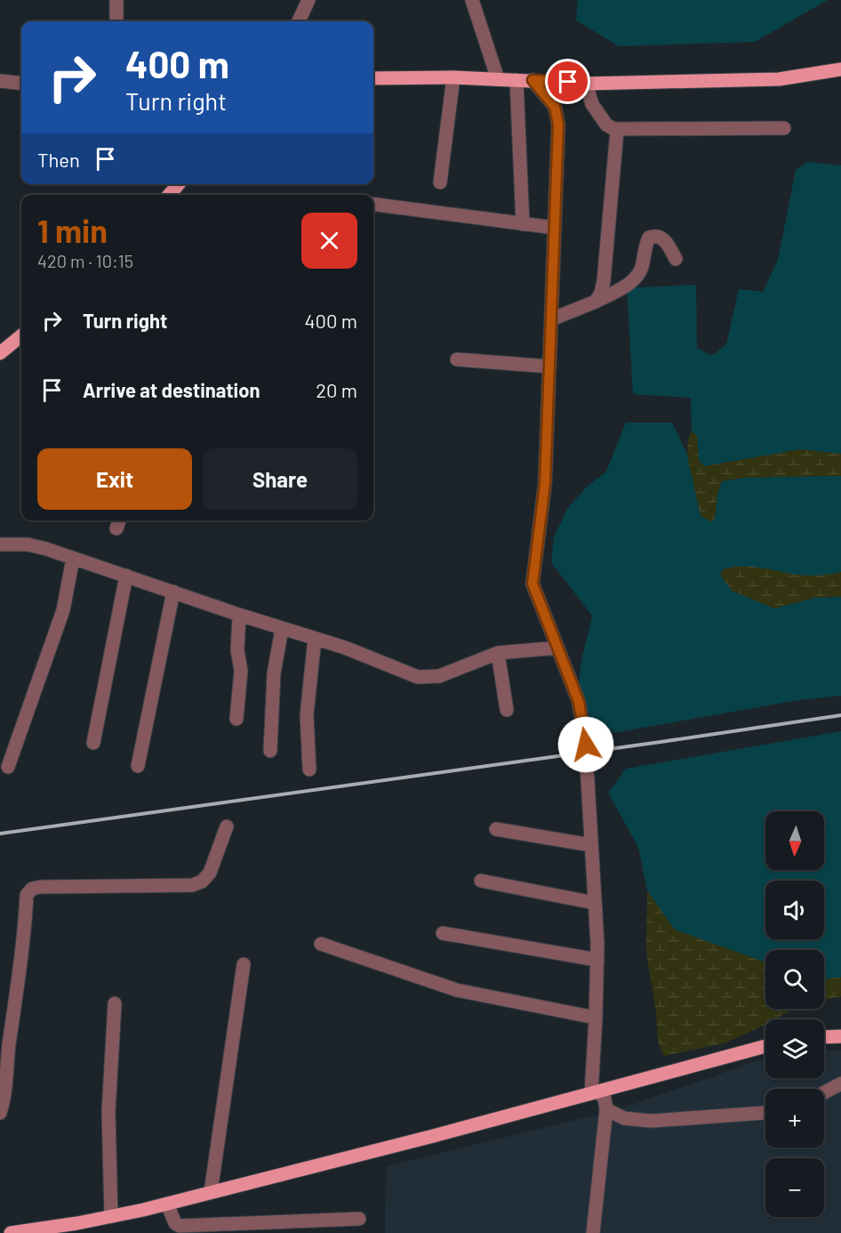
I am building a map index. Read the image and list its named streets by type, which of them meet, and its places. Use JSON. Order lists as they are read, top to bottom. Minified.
{"north":"bottom","page":{"turn":["400 m","Turn right"],"then":"Then","heading":["1 min","420 m · 10:15"],"list":[{"name":"Turn right","value":"400 m"},{"name":"Arrive at destination","value":"20 m"}],"buttons":["Exit","Share"],"map_buttons":["+","−"]}}
